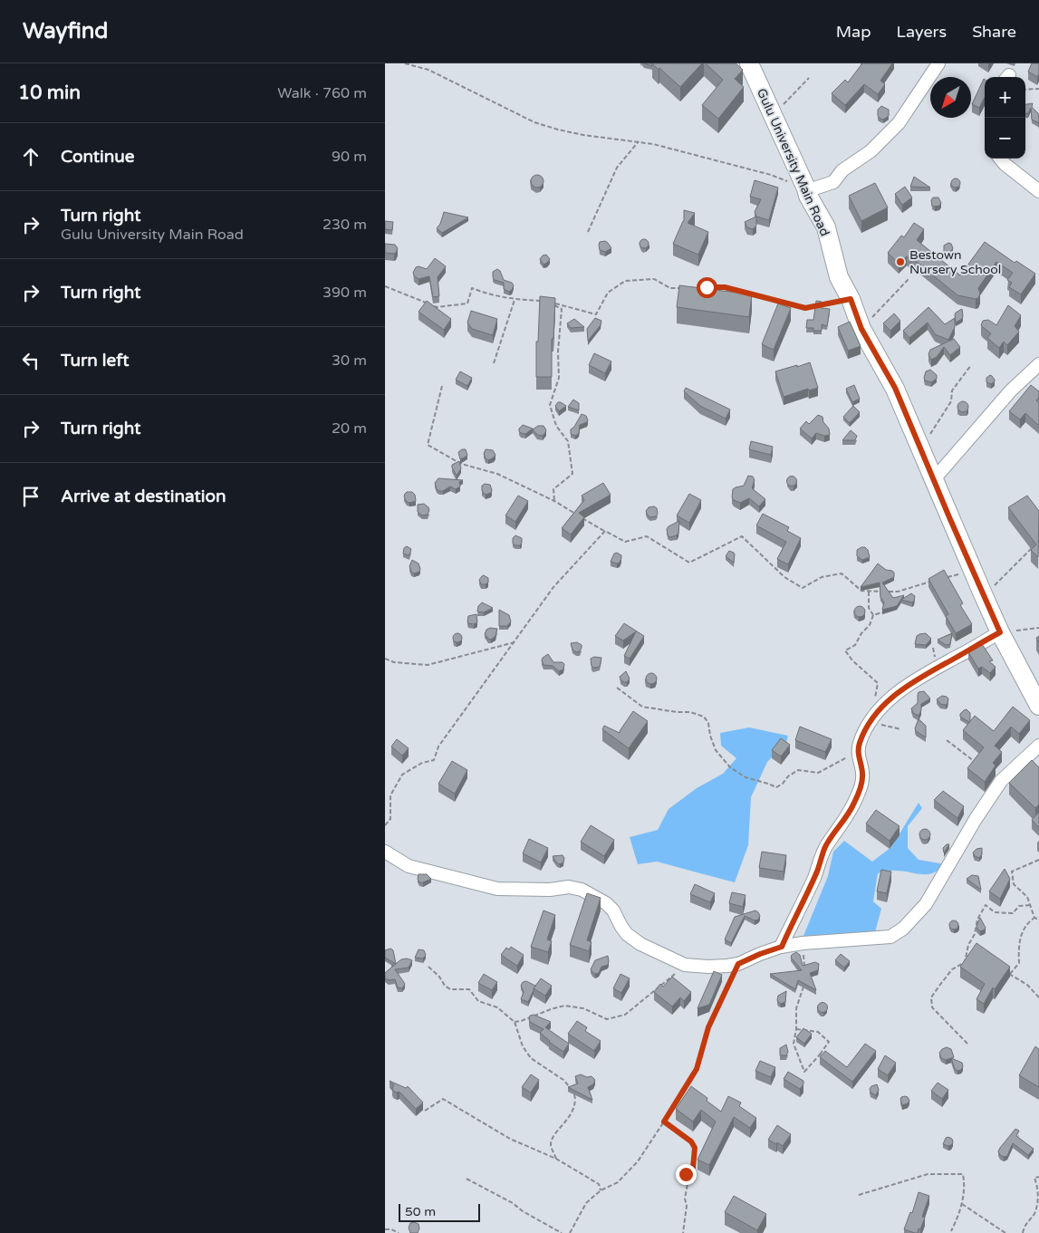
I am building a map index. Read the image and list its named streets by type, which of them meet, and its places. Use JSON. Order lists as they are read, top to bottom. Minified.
{"streets":{"street":["Gulu University Main Road"]},"places":["Bestown Nursery School"],"scale_bar":"50 m","north":"bottom left","page":{"header":"Wayfind","nav":["Map","Layers","Share"],"heading":["10 min","Walk · 760 m"],"map_buttons":["+","−"],"list":[["Continue","90 m"],["Turn right","Gulu University Main Road","230 m"],["Turn right","390 m"],["Turn left","30 m"],["Turn right","20 m"],"Arrive at destination"],"scale":"50 m"}}
